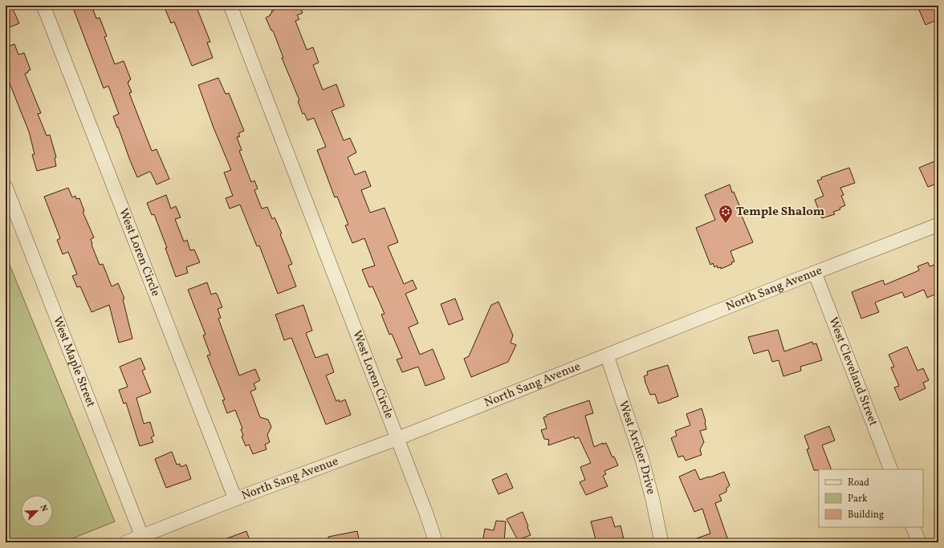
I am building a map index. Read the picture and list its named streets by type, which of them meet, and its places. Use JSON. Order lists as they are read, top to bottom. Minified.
{"streets":{"street":["West Loren Circle","North Sang Avenue","West Maple Street","West Cleveland Street","West Archer Drive"]},"crossings":[["West Loren Circle","North Sang Avenue"],["North Sang Avenue","West Maple Street"],["North Sang Avenue","West Cleveland Street"],["North Sang Avenue","West Archer Drive"]],"places":{"synagogue":["Temple Shalom"]},"legend":["Road","Park","Building"],"north":"top right"}
